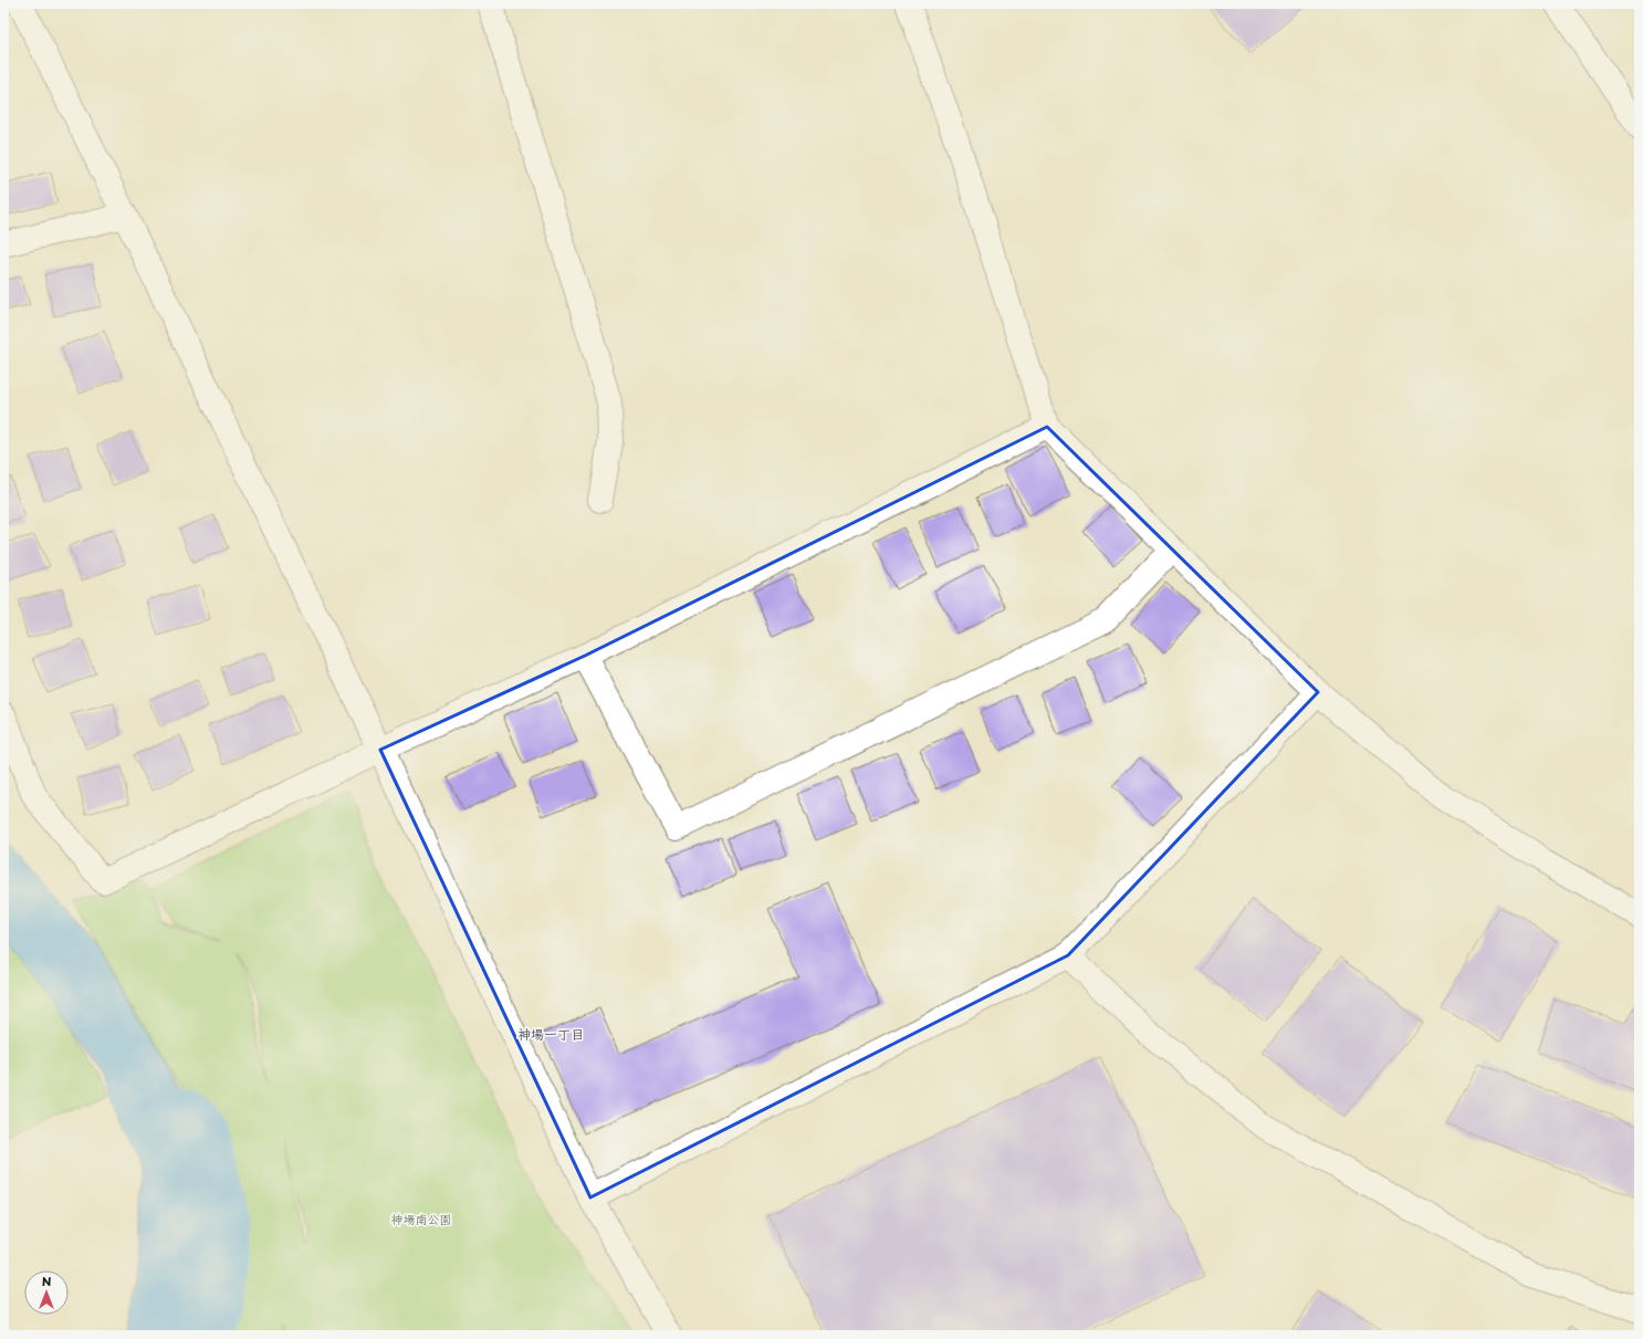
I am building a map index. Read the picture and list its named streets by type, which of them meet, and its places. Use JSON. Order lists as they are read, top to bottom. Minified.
{"districts":["神場一丁目"],"parks":["神場南公園"],"north":"top"}
